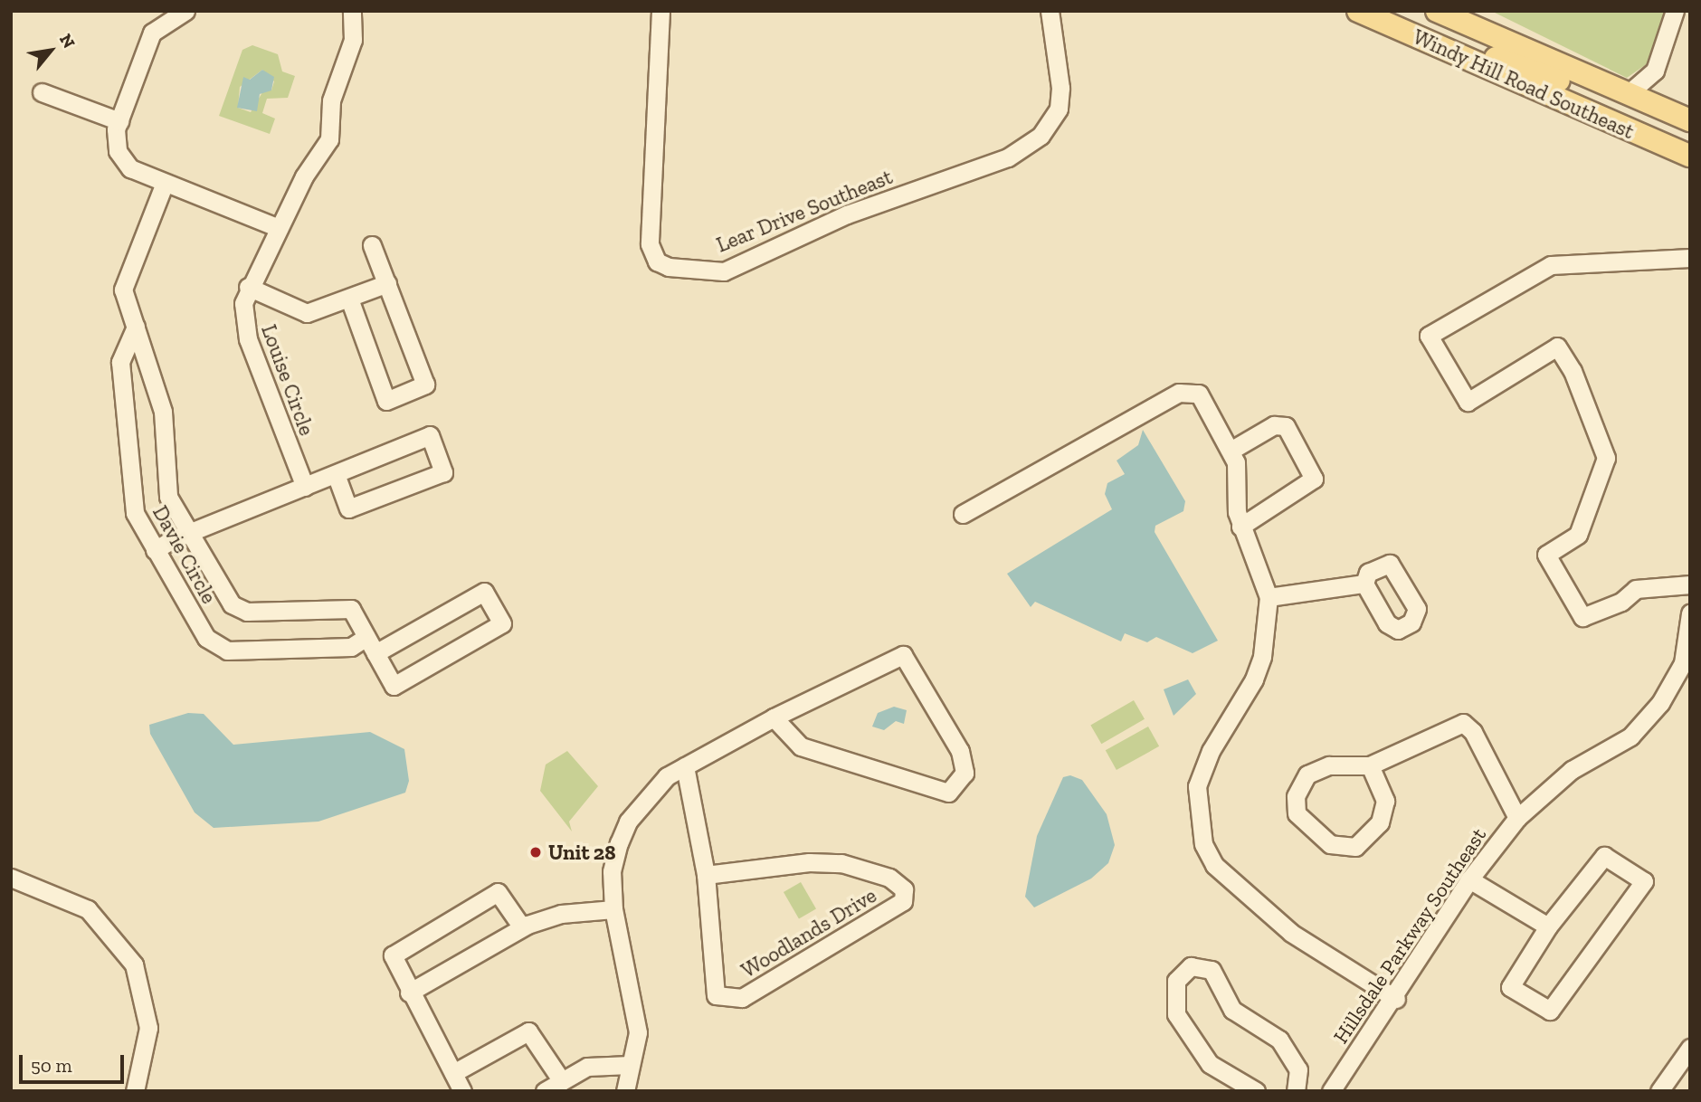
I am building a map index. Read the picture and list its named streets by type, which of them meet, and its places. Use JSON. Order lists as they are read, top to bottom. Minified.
{"streets":{"main road":["Windy Hill Road Southeast"],"street":["Lear Drive Southeast","Louise Circle","Davie Circle","Woodlands Drive","Hillsdale Parkway Southeast"]},"places":["Unit 28"],"scale_bar":"50 m","north":"top right"}
